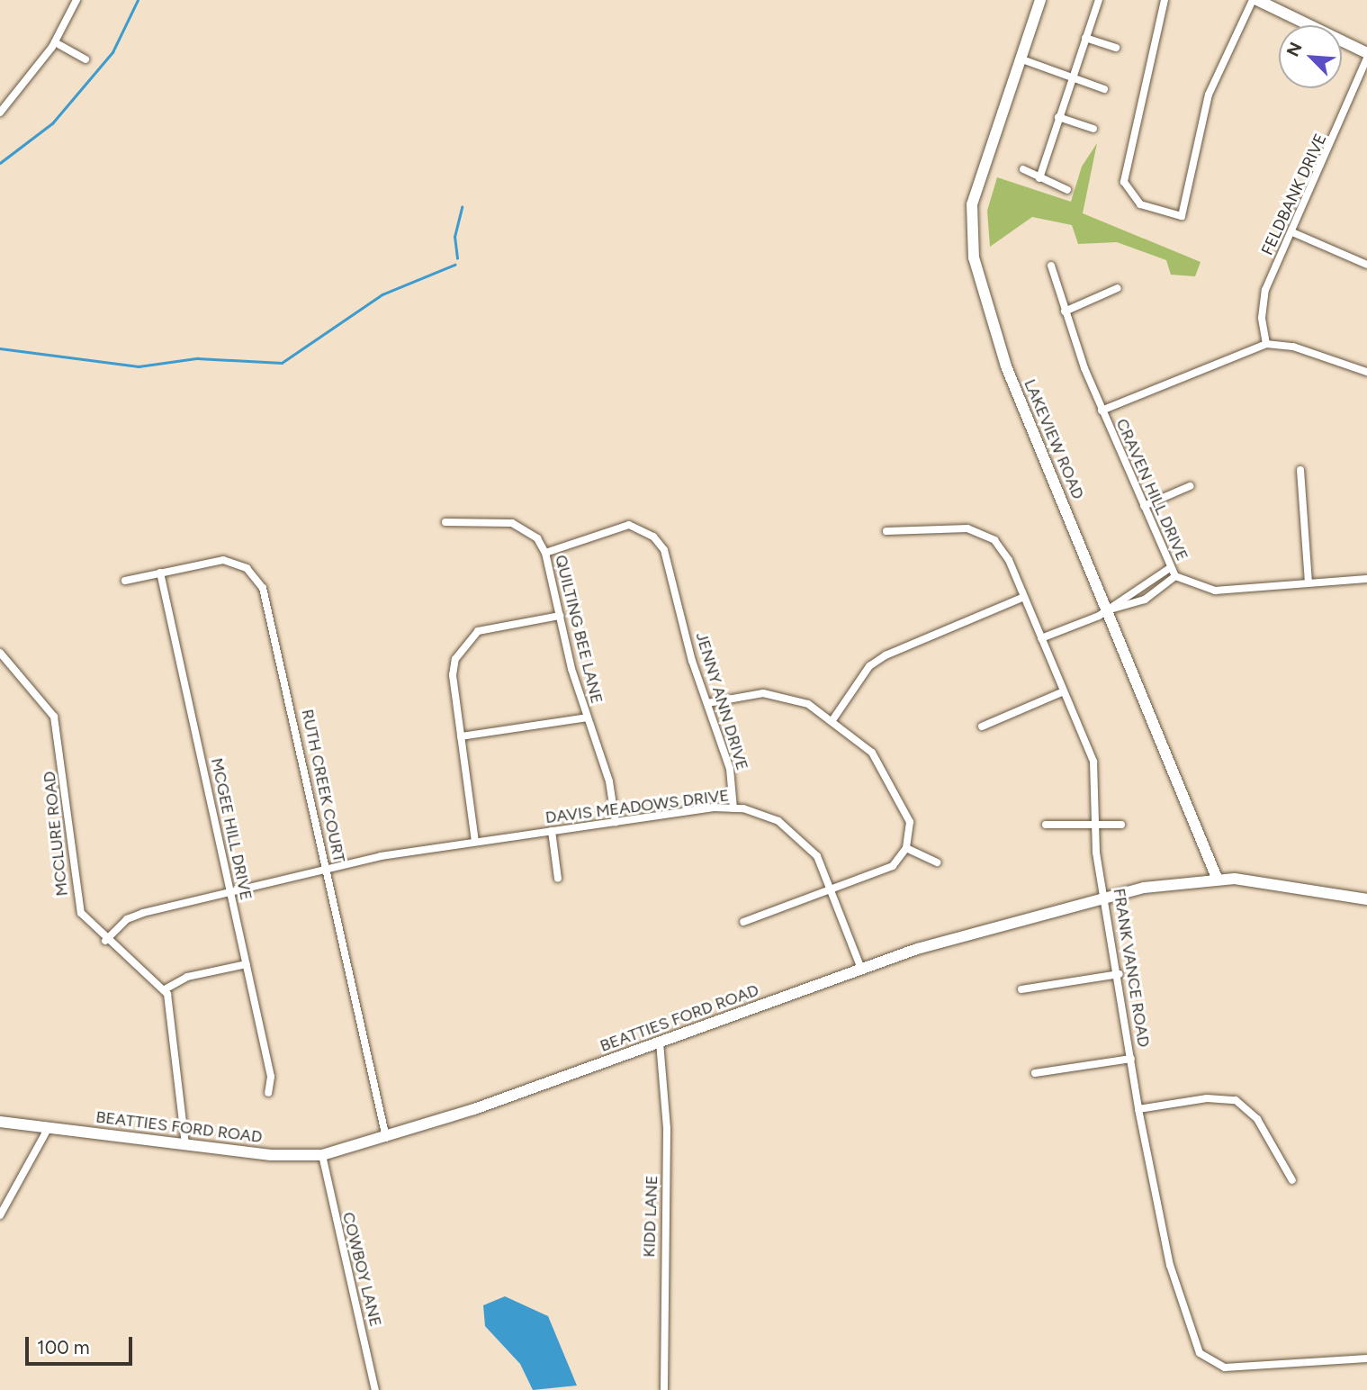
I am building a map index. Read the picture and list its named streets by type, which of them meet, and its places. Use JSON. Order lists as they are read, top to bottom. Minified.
{"streets":{"main road":["LAKEVIEW ROAD","BEATTIES FORD ROAD"],"street":["FELDBANK DRIVE","CRAVEN HILL DRIVE","QUILTING BEE LANE","JENNY ANN DRIVE","RUTH CREEK COURT","DAVIS MEADOWS DRIVE","MCGEE HILL DRIVE","MCCLURE ROAD","FRANK VANCE ROAD","KIDD LANE","COWBOY LANE"]},"crossings":[["LAKEVIEW ROAD","BEATTIES FORD ROAD"],["QUILTING BEE LANE","JENNY ANN DRIVE"],["QUILTING BEE LANE","DAVIS MEADOWS DRIVE"],["JENNY ANN DRIVE","DAVIS MEADOWS DRIVE"],["RUTH CREEK COURT","DAVIS MEADOWS DRIVE"],["RUTH CREEK COURT","MCGEE HILL DRIVE"],["RUTH CREEK COURT","BEATTIES FORD ROAD"],["DAVIS MEADOWS DRIVE","MCGEE HILL DRIVE"],["DAVIS MEADOWS DRIVE","MCCLURE ROAD"],["DAVIS MEADOWS DRIVE","BEATTIES FORD ROAD"],["FRANK VANCE ROAD","BEATTIES FORD ROAD"],["BEATTIES FORD ROAD","KIDD LANE"],["BEATTIES FORD ROAD","COWBOY LANE"]],"scale_bar":"100 m","north":"top left"}
